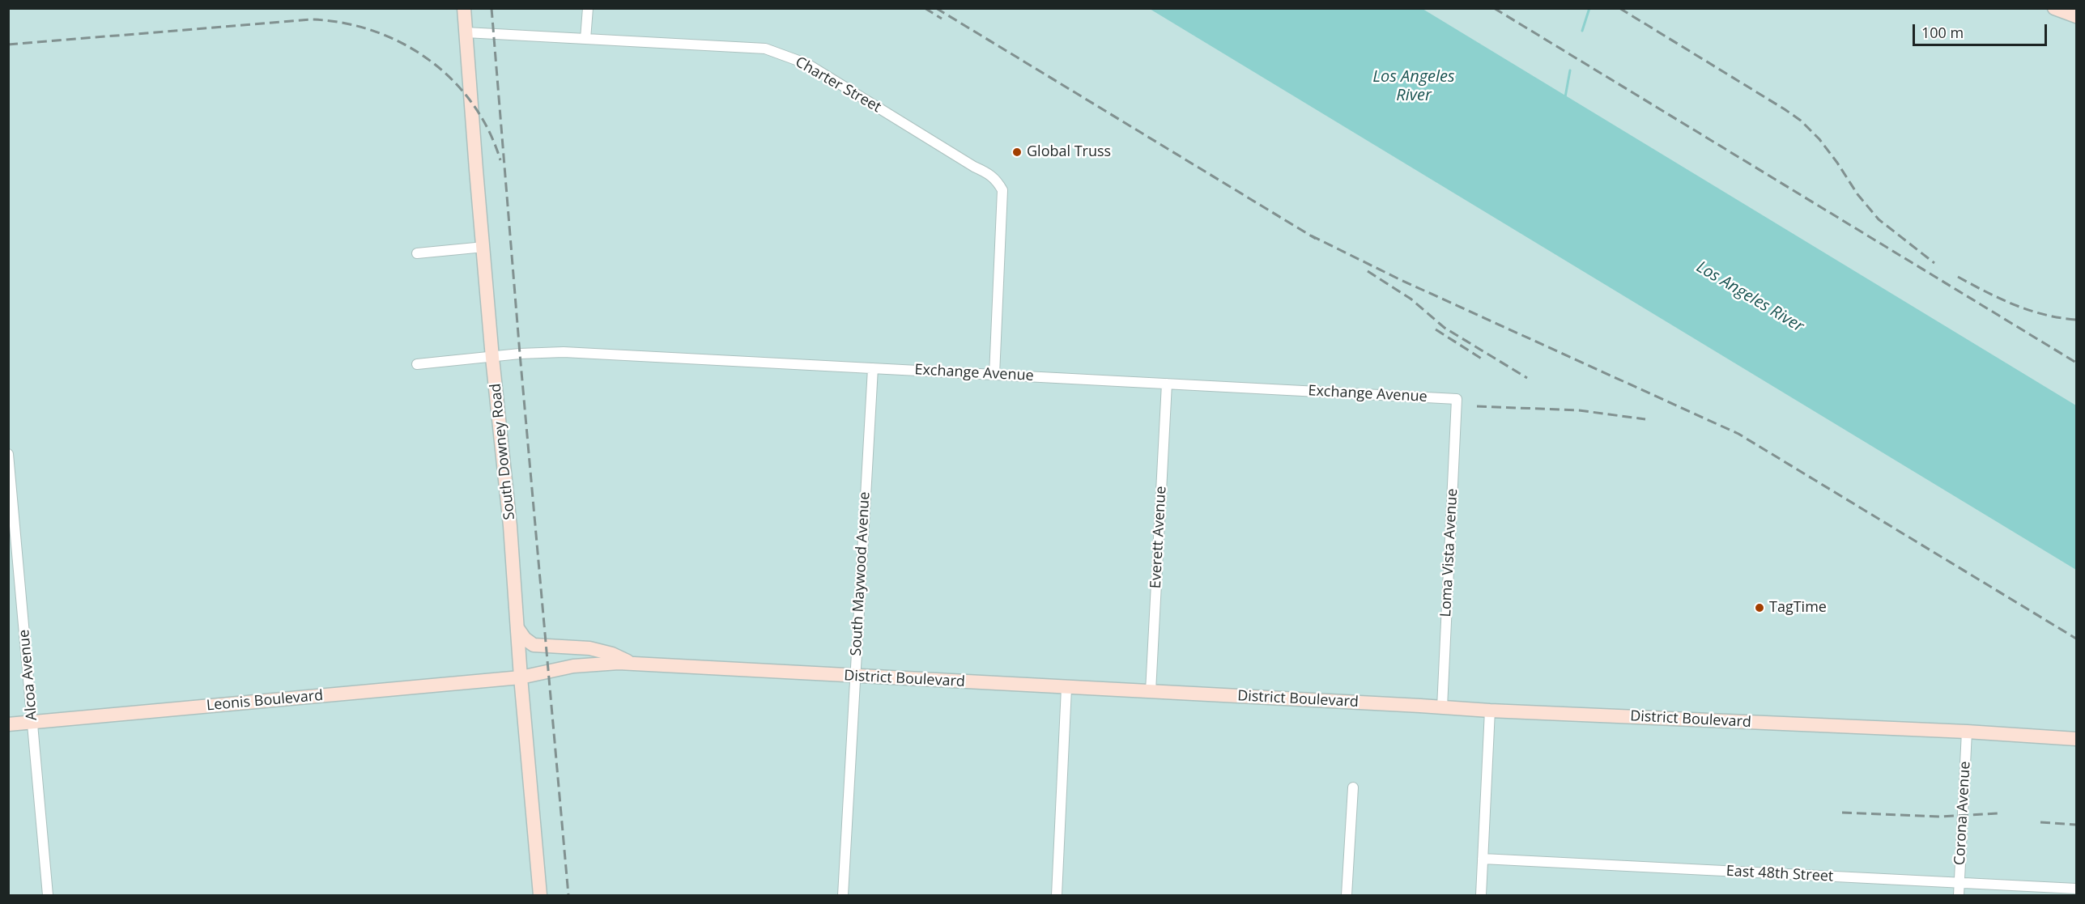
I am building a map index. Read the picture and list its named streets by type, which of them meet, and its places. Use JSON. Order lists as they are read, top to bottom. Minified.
{"streets":{"main road":["South Downey Road","District Boulevard","Leonis Boulevard"],"street":["Charter Street","Exchange Avenue","Everett Avenue","Loma Vista Avenue","South Maywood Avenue","Alcoa Avenue","Corona Avenue","East 48th Street"]},"crossings":[["Charter Street","Exchange Avenue"],["Charter Street","South Downey Road"],["Exchange Avenue","South Downey Road"],["Exchange Avenue","Everett Avenue"],["Exchange Avenue","Loma Vista Avenue"],["Exchange Avenue","South Maywood Avenue"],["South Downey Road","District Boulevard"],["South Downey Road","Leonis Boulevard"],["Everett Avenue","District Boulevard"],["Loma Vista Avenue","District Boulevard"],["South Maywood Avenue","District Boulevard"],["Alcoa Avenue","Leonis Boulevard"],["District Boulevard","Leonis Boulevard"],["District Boulevard","Corona Avenue"],["Corona Avenue","East 48th Street"]],"water":["Los Angeles River"],"places":["Global Truss","TagTime"],"scale_bar":"100 m"}
